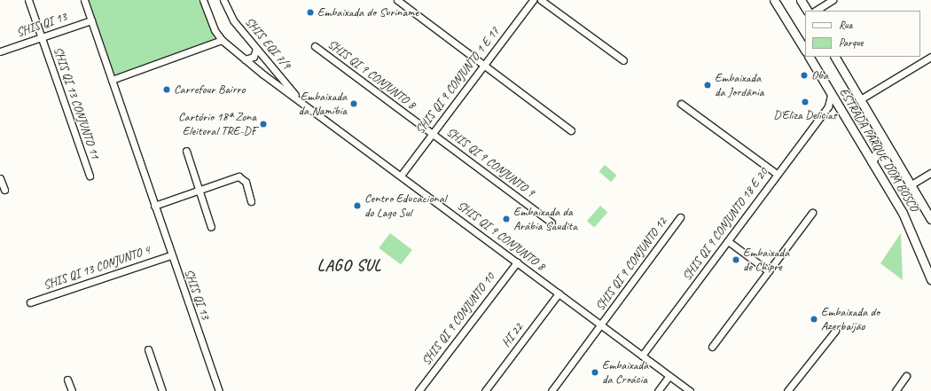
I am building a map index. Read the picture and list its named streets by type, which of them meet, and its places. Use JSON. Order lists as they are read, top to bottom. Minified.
{"streets":{"main road":["ESTRADA PARQUE DOM BOSCO"],"street":["SHIS QI 13","SHIS EQI 7/9","SHIS QI 9 CONJUNTO 8","SHIS QI 9 CONJUNTO 1 E 17","SHIS QI 13 CONJUNTO 11","SHIS QI 9 CONJUNTO 9","SHIS QI 9 CONJUNTO 18 E 20","SHIS QI 9 CONJUNTO 12","SHIS QI 13 CONJUNTO 4","SHIS QI 9 CONJUNTO 10","HI 22"]},"crossings":[["SHIS QI 13","SHIS QI 13 CONJUNTO 11"],["SHIS QI 13","SHIS QI 13 CONJUNTO 4"],["SHIS EQI 7/9","SHIS QI 9 CONJUNTO 8"],["SHIS QI 9 CONJUNTO 8","SHIS QI 9 CONJUNTO 1 E 17"],["SHIS QI 9 CONJUNTO 8","SHIS QI 9 CONJUNTO 9"],["SHIS QI 9 CONJUNTO 8","SHIS QI 9 CONJUNTO 18 E 20"],["SHIS QI 9 CONJUNTO 8","SHIS QI 9 CONJUNTO 12"],["SHIS QI 9 CONJUNTO 8","SHIS QI 9 CONJUNTO 10"],["SHIS QI 9 CONJUNTO 8","HI 22"],["SHIS QI 9 CONJUNTO 1 E 17","SHIS QI 9 CONJUNTO 9"],["ESTRADA PARQUE DOM BOSCO","SHIS QI 9 CONJUNTO 18 E 20"]],"districts":["LAGO SUL"],"places":["Embaixada do Suriname","Oba","Embaixada da Jordânia","Carrefour Bairro","D'Eliza Delicias","Embaixada da Namíbia","Cartório 18ª Zona Eleitoral TRE-DF","Centro Educacional do Lago Sul","Embaixada da Arábia Saudita","Embaixada de Chipre","Embaixada do Azerbaijão","Embaixada da Croácia"],"legend":["Rua","Parque"]}
